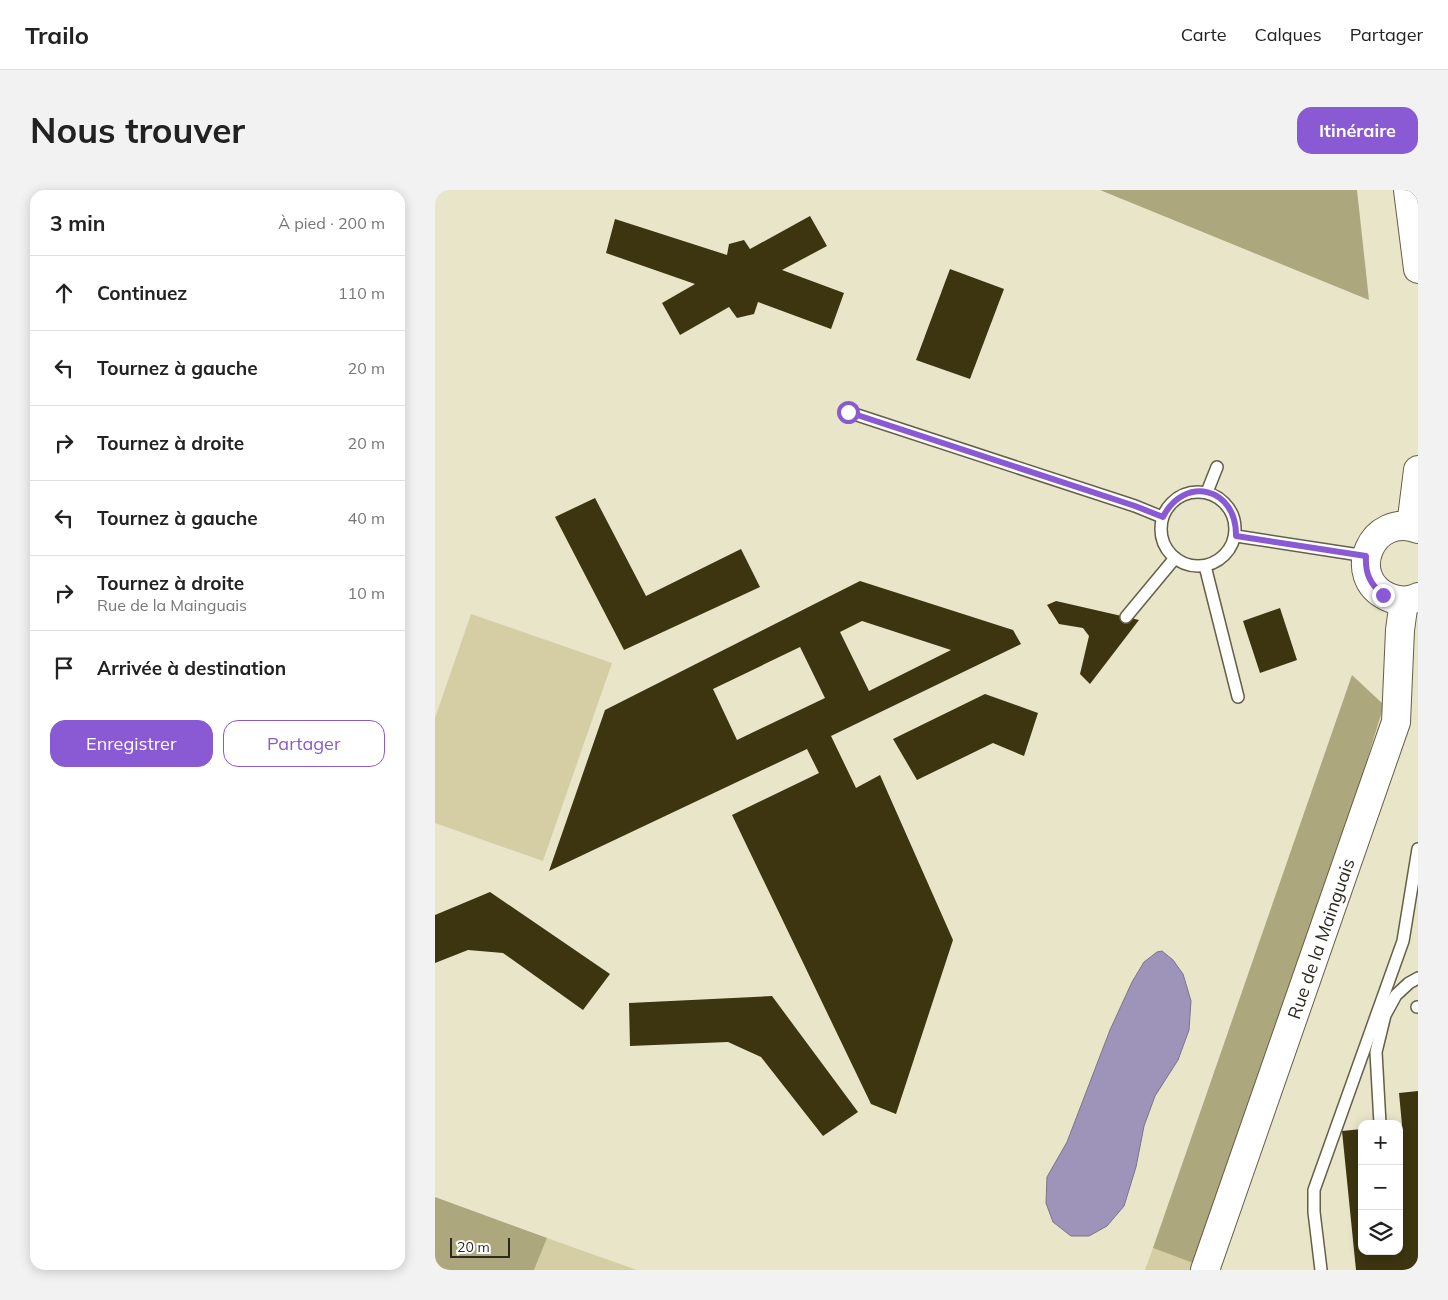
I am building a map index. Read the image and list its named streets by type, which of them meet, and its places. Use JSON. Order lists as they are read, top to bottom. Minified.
{"streets":{"street":["Rue de la Mainguais"]},"scale_bar":"20 m","page":{"header":"Trailo","nav":["Carte","Calques","Partager"],"buttons":["Itinéraire",["Enregistrer","Partager"]],"title":"Nous trouver","heading":["3 min","À pied · 200 m"],"list":[["Continuez","110 m"],["Tournez à gauche","20 m"],["Tournez à droite","20 m"],["Tournez à gauche","40 m"],["Tournez à droite","Rue de la Mainguais","10 m"],"Arrivée à destination"],"map_buttons":["+","−"],"scale":"20 m"}}
